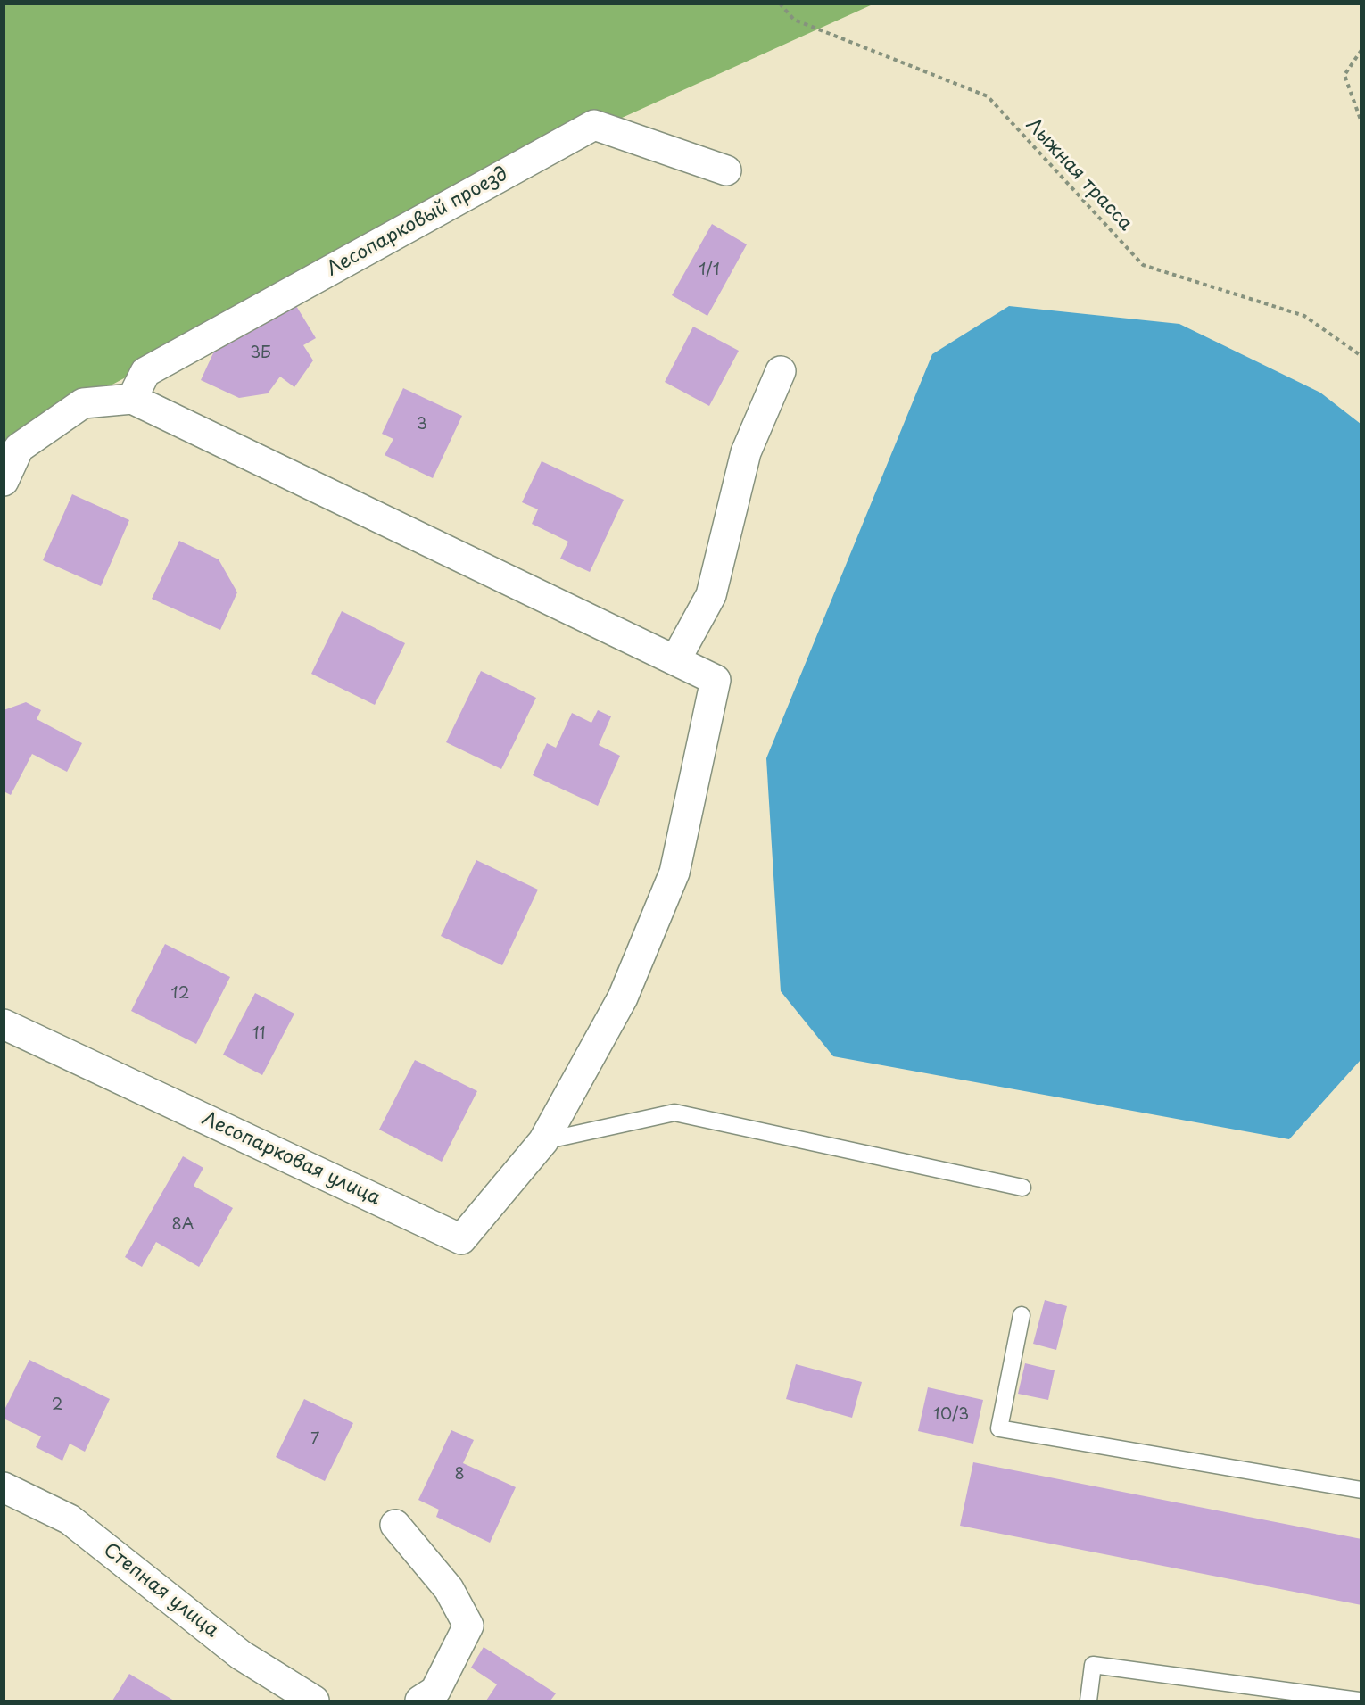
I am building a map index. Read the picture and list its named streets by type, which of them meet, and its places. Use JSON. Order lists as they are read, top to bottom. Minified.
{"streets":{"street":["Лесопарковый проезд","Лесопарковая улица","Степная улица"],"path":["Лыжная трасса"]},"house_numbers":["1/1","3Б","3","12","11","8А","2","10/3","7","8"]}
